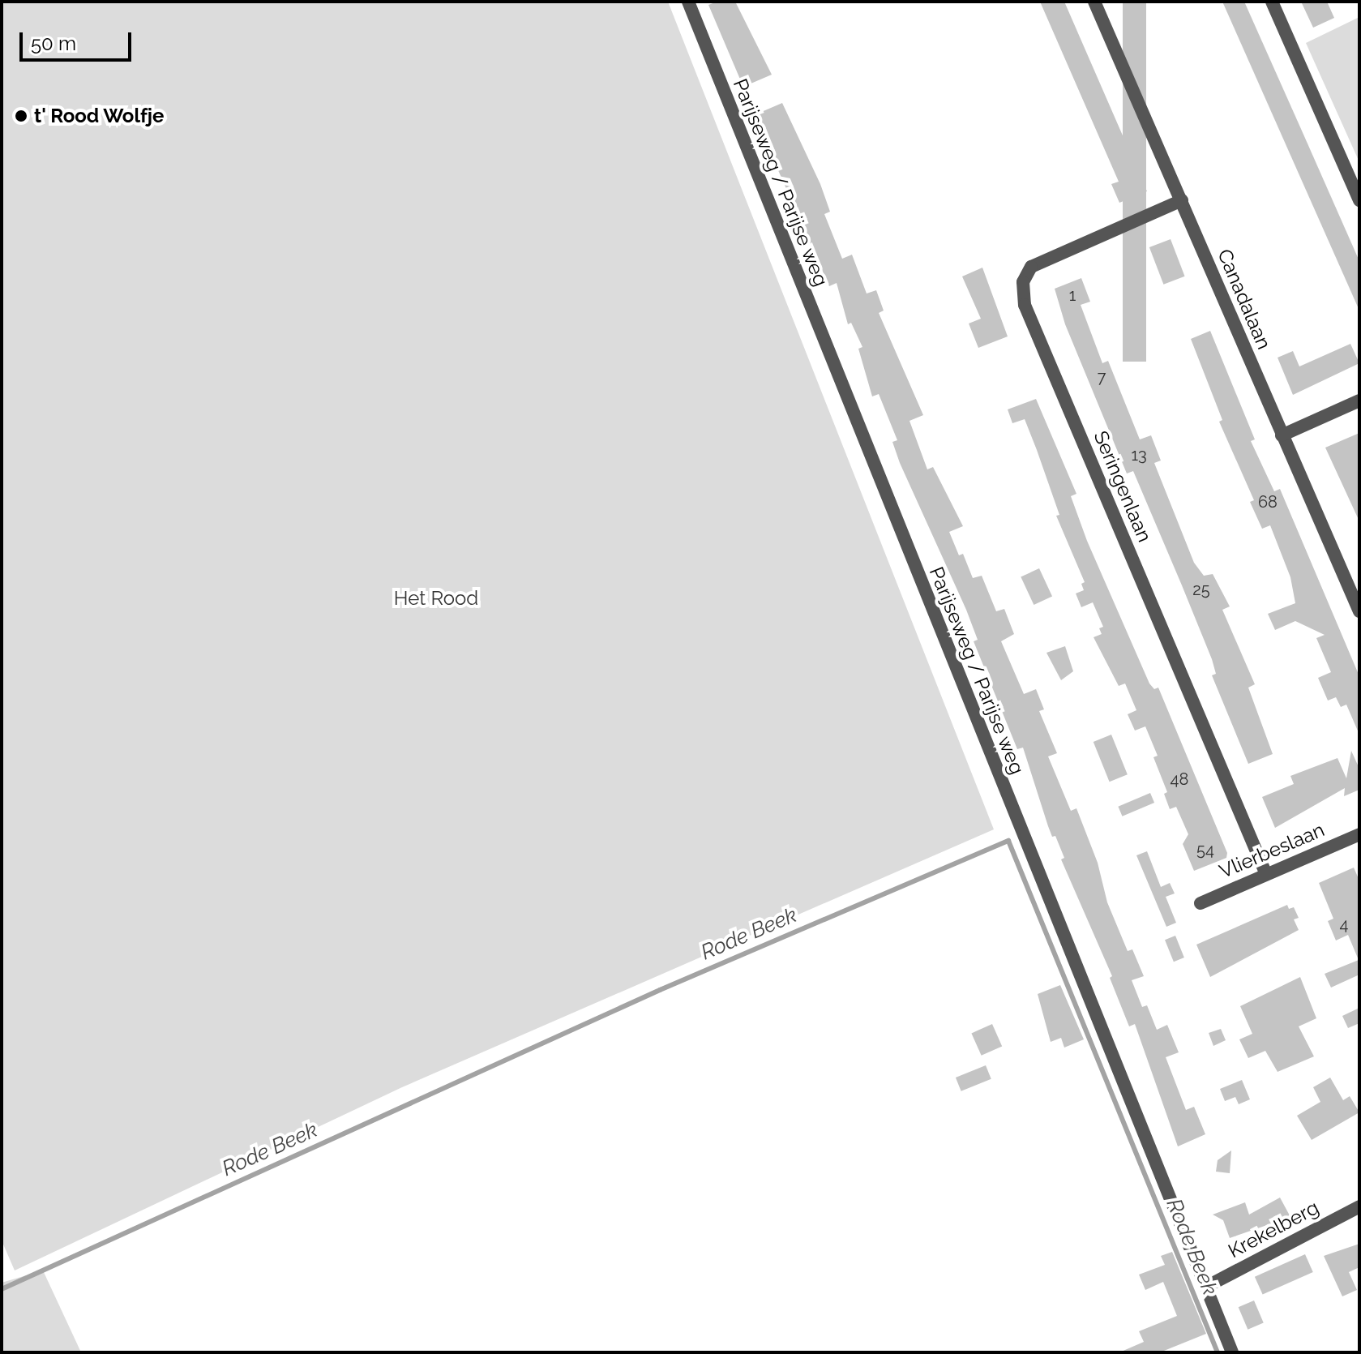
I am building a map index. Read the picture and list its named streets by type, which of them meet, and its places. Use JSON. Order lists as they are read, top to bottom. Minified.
{"streets":{"street":["Parijseweg / Parijse weg","Canadalaan","Seringenlaan","Vlierbeslaan","Krekelberg"]},"crossings":[["Parijseweg / Parijse weg","Krekelberg"],["Canadalaan","Seringenlaan"],["Seringenlaan","Vlierbeslaan"]],"water":["Rode Beek"],"parks":["Het Rood"],"places":["t' Rood Wolfje"],"house_numbers":["1","7","13","68","25","48","54","4"],"scale_bar":"50 m"}
